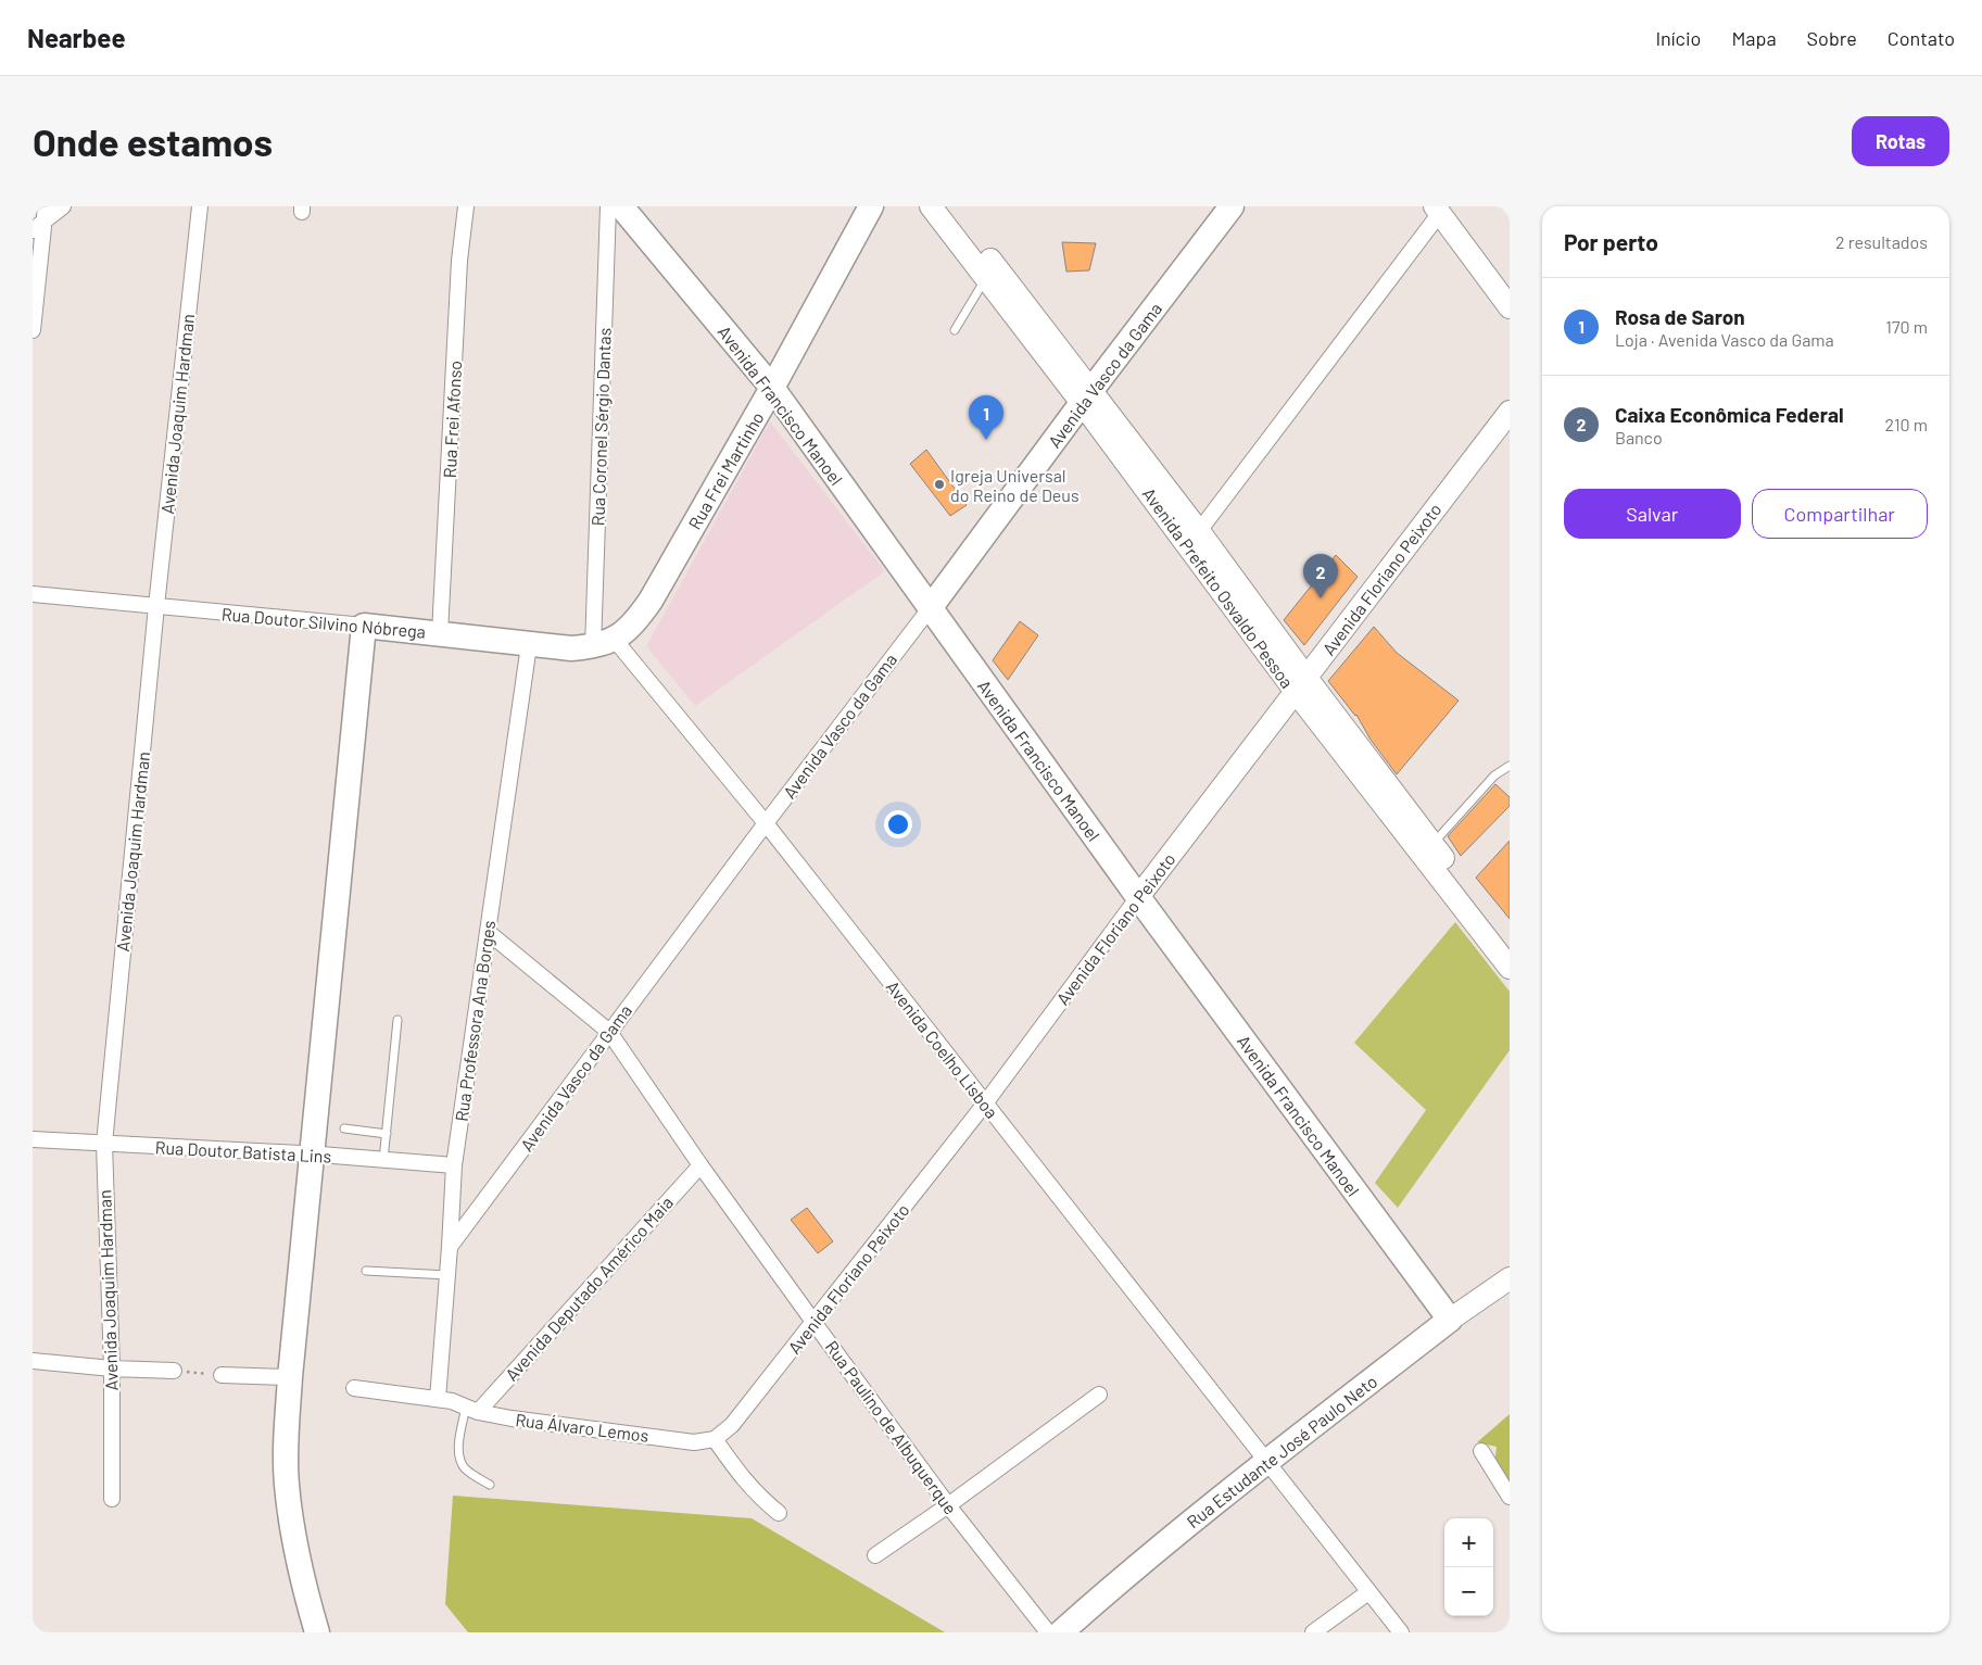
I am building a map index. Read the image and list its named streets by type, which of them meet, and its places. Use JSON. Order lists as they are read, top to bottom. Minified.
{"streets":{"main road":["Avenida Vasco da Gama","Avenida Francisco Manoel","Rua Frei Martinho","Rua Doutor Silvino Nóbrega","Rua Estudante José Paulo Neto"],"street":["Avenida Joaquim Hardman","Rua Frei Afonso","Rua Coronel Sérgio Dantas","Avenida Floriano Peixoto","Avenida Prefeito Osvaldo Pessoa","Rua Professora Ana Borges","Avenida Coelho Lisboa","Rua Doutor Batista Lins","Avenida Deputado Américo Maia","Rua Álvaro Lemos","Rua Paulino de Albuquerque"]},"crossings":[["Avenida Vasco da Gama","Avenida Francisco Manoel"],["Avenida Vasco da Gama","Avenida Prefeito Osvaldo Pessoa"],["Avenida Vasco da Gama","Rua Professora Ana Borges"],["Avenida Vasco da Gama","Avenida Coelho Lisboa"],["Avenida Vasco da Gama","Rua Paulino de Albuquerque"],["Avenida Francisco Manoel","Rua Frei Martinho"],["Avenida Francisco Manoel","Avenida Floriano Peixoto"],["Avenida Francisco Manoel","Rua Estudante José Paulo Neto"],["Avenida Joaquim Hardman","Rua Doutor Silvino Nóbrega"],["Avenida Joaquim Hardman","Rua Doutor Batista Lins"],["Rua Frei Afonso","Rua Doutor Silvino Nóbrega"],["Rua Coronel Sérgio Dantas","Rua Frei Martinho"],["Rua Coronel Sérgio Dantas","Rua Doutor Silvino Nóbrega"],["Rua Coronel Sérgio Dantas","Avenida Coelho Lisboa"],["Rua Frei Martinho","Rua Doutor Silvino Nóbrega"],["Rua Frei Martinho","Avenida Coelho Lisboa"],["Avenida Floriano Peixoto","Avenida Prefeito Osvaldo Pessoa"],["Avenida Floriano Peixoto","Avenida Coelho Lisboa"],["Avenida Floriano Peixoto","Rua Álvaro Lemos"],["Avenida Floriano Peixoto","Rua Paulino de Albuquerque"],["Rua Doutor Silvino Nóbrega","Rua Professora Ana Borges"],["Rua Doutor Silvino Nóbrega","Avenida Coelho Lisboa"],["Rua Professora Ana Borges","Rua Doutor Batista Lins"],["Rua Professora Ana Borges","Rua Álvaro Lemos"],["Rua Professora Ana Borges","Rua Paulino de Albuquerque"],["Avenida Coelho Lisboa","Rua Estudante José Paulo Neto"],["Avenida Deputado Américo Maia","Rua Álvaro Lemos"],["Avenida Deputado Américo Maia","Rua Paulino de Albuquerque"]],"places":["Igreja Universal do Reino de Deus"],"page":{"header":"Nearbee","nav":["Início","Mapa","Sobre","Contato"],"buttons":["Rotas",["Salvar","Compartilhar"]],"title":"Onde estamos","heading":["Por perto","2 resultados"],"list":[{"mark":"1","name":"Rosa de Saron","note":"Loja · Avenida Vasco da Gama","value":"170 m"},{"mark":"2","name":"Caixa Econômica Federal","note":"Banco","value":"210 m"}],"pins":["1","2"],"map_buttons":["+","−"]}}
